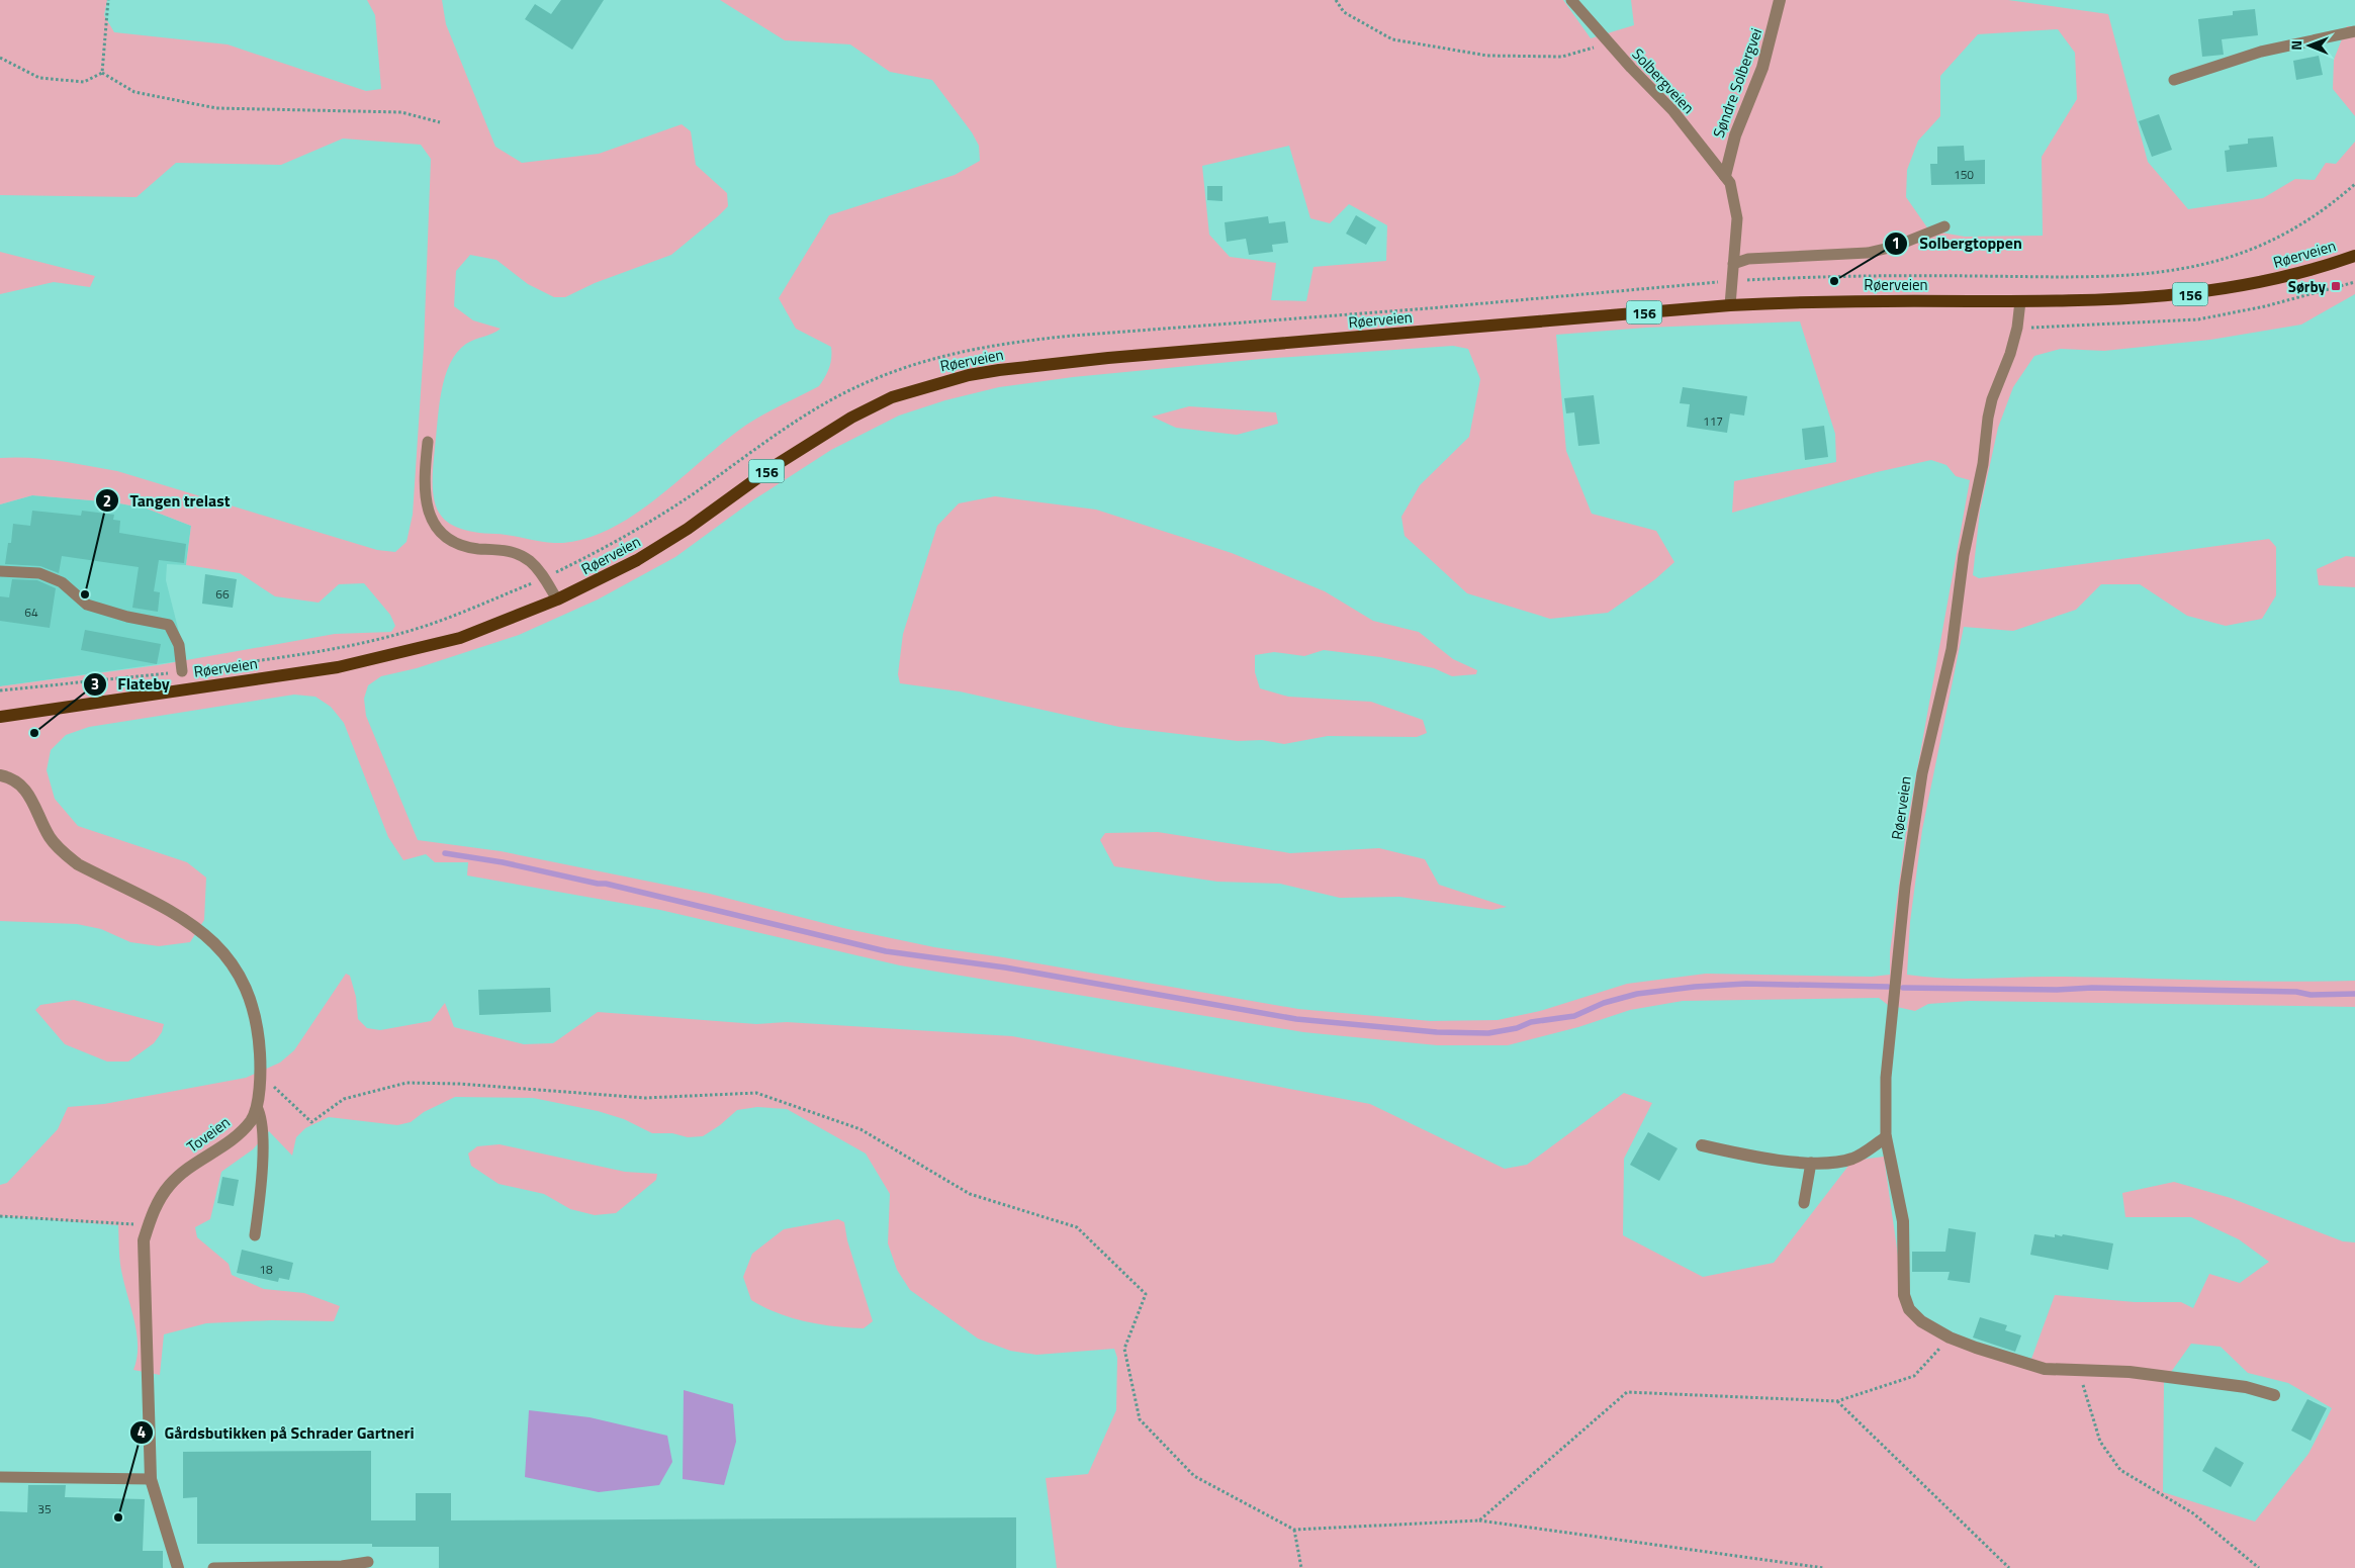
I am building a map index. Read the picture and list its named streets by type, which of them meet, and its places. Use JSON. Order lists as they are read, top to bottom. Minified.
{"streets":{"main road":["Røerveien","156"],"street":["Søndre Solbergvei","Toveien"],"lane":["Solbergveien"]},"crossings":[["Solbergveien","Søndre Solbergvei"],["Solbergveien","Røerveien"]],"places":{"other":["Solbergtoppen","Tangen trelast","Flateby","Gårdsbutikken på Schrader Gartneri"],"transit":["Sørby"]},"house_numbers":["150","117","66","64","18","35"],"north":"left"}
